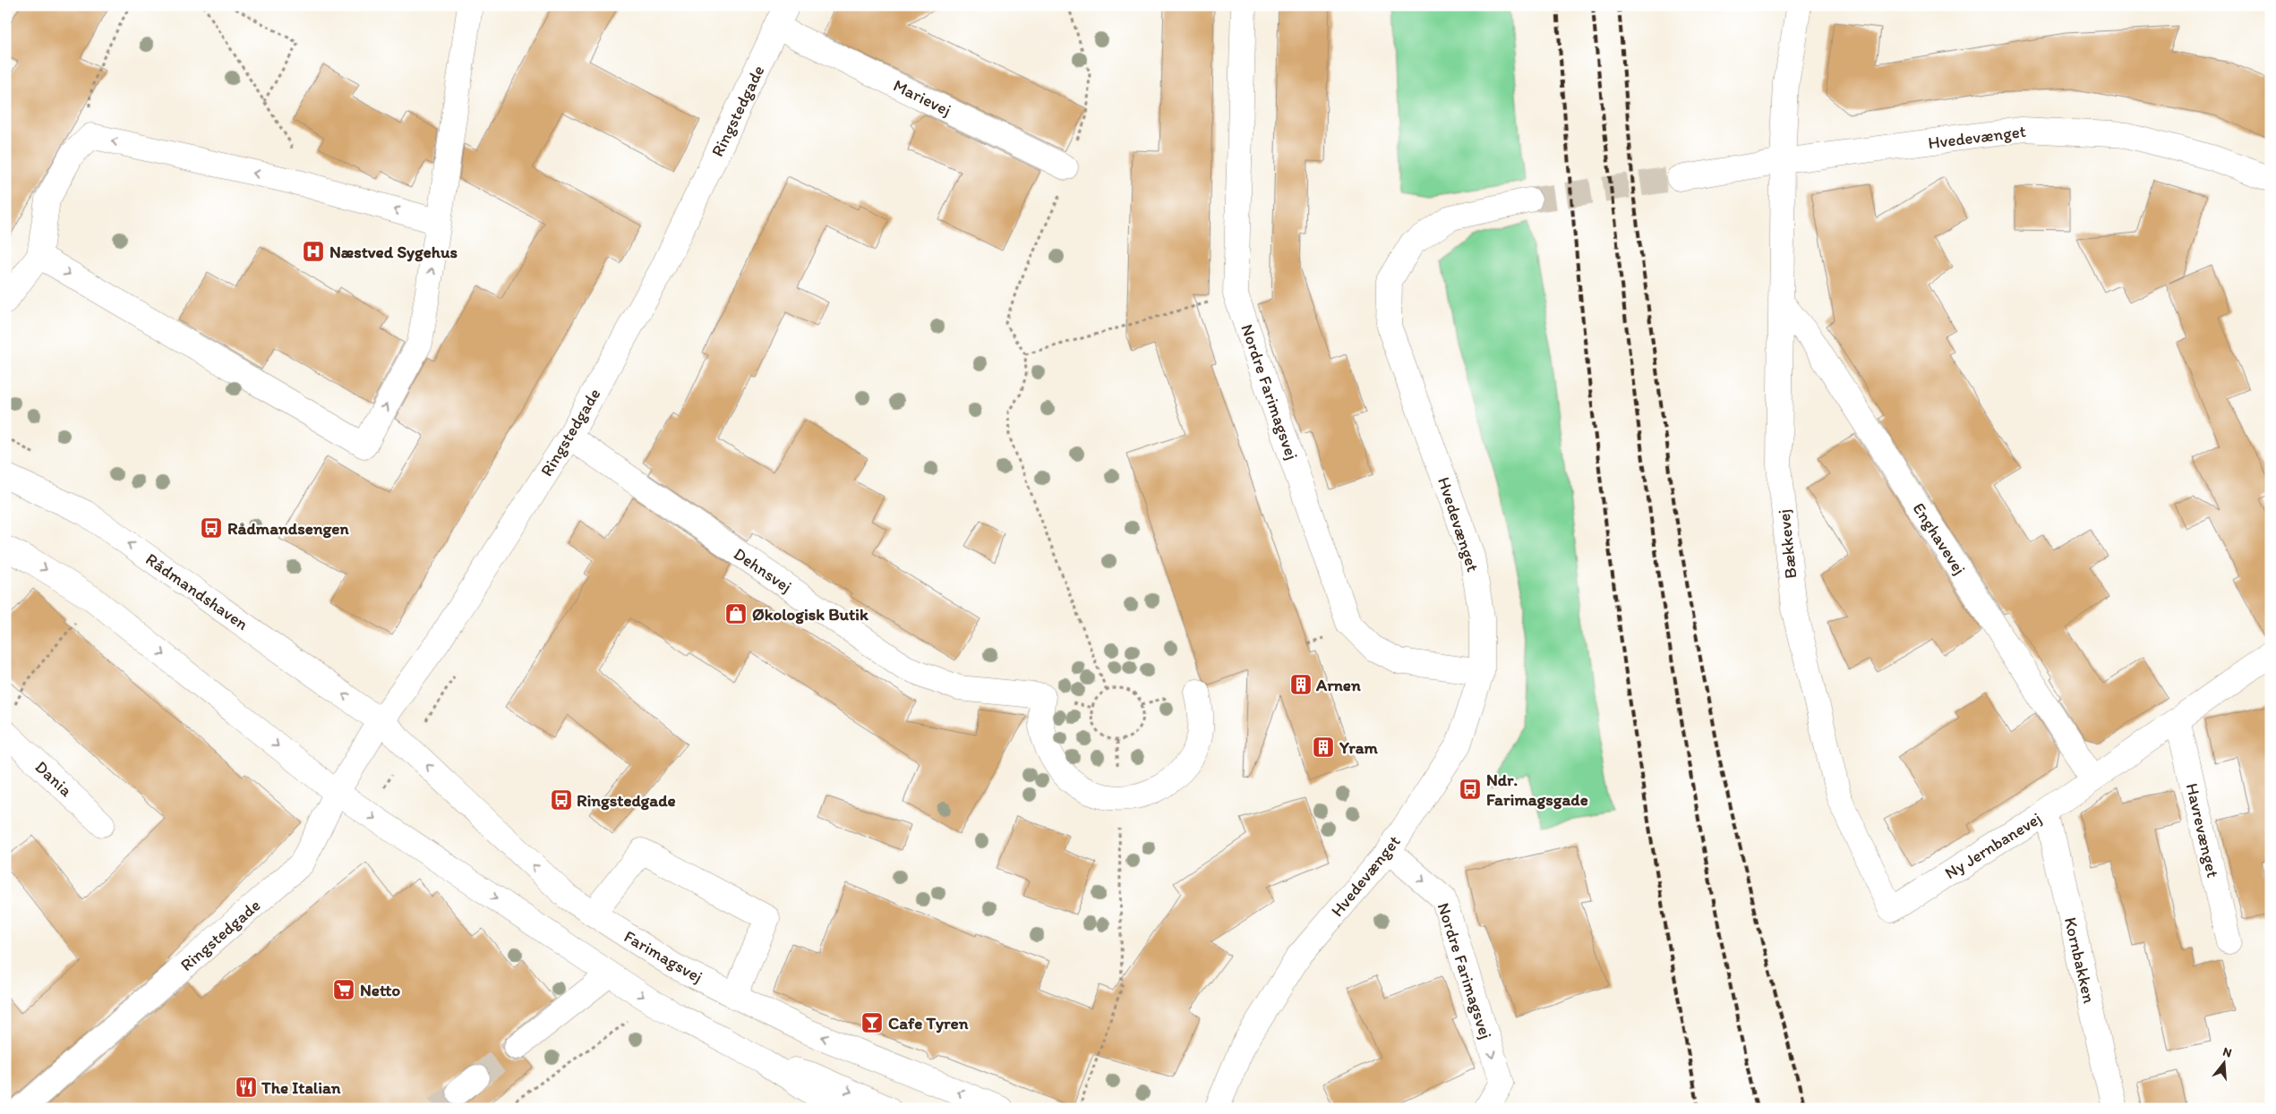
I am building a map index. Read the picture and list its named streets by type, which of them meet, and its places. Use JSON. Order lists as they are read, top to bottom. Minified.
{"streets":{"street":["Marievej","Ringstedgade","Hvedevænget","Nordre Farimagsvej","Enghavevej","Bækkevej","Dehnsvej","Rådmandshaven","Dania","Havrevænget","Ny Jernbanevej","Farimagsvej","Kornbakken"]},"crossings":[["Marievej","Ringstedgade"],["Ringstedgade","Dehnsvej"],["Ringstedgade","Rådmandshaven"],["Ringstedgade","Farimagsvej"],["Hvedevænget","Nordre Farimagsvej"],["Hvedevænget","Bækkevej"],["Enghavevej","Bækkevej"],["Enghavevej","Ny Jernbanevej"],["Bækkevej","Ny Jernbanevej"],["Rådmandshaven","Farimagsvej"],["Ny Jernbanevej","Kornbakken"]],"places":{"hospital":["Næstved Sygehus"],"bus stop":["Rådmandsengen","Ndr. Farimagsgade","Ringstedgade"],"shop":["Økologisk Butik"],"building":["Arnen","Yram"],"supermarket":["Netto"],"bar":["Cafe Tyren"],"restaurant":["The Italian"]},"north":"top"}
